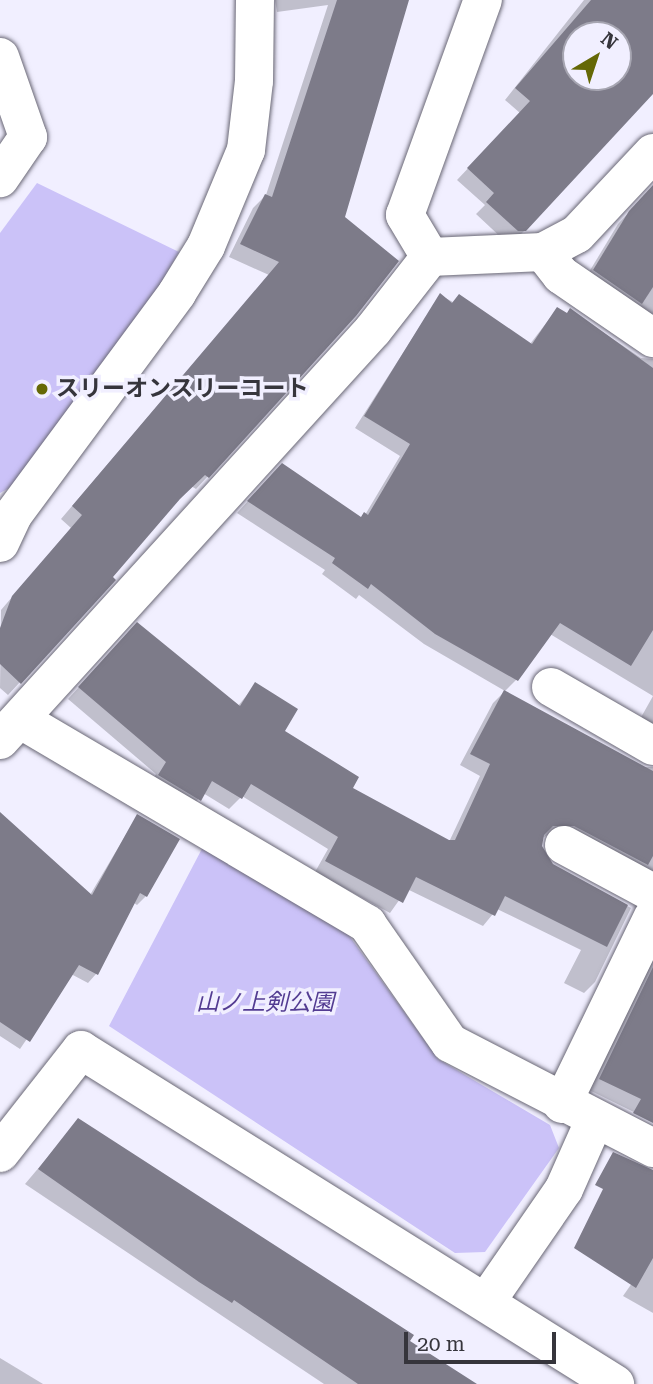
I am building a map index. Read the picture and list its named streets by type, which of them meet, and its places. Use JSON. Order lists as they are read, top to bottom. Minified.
{"parks":["山ノ上剣公園"],"places":["スリーオンスリーコート"],"scale_bar":"20 m","north":"top right"}
